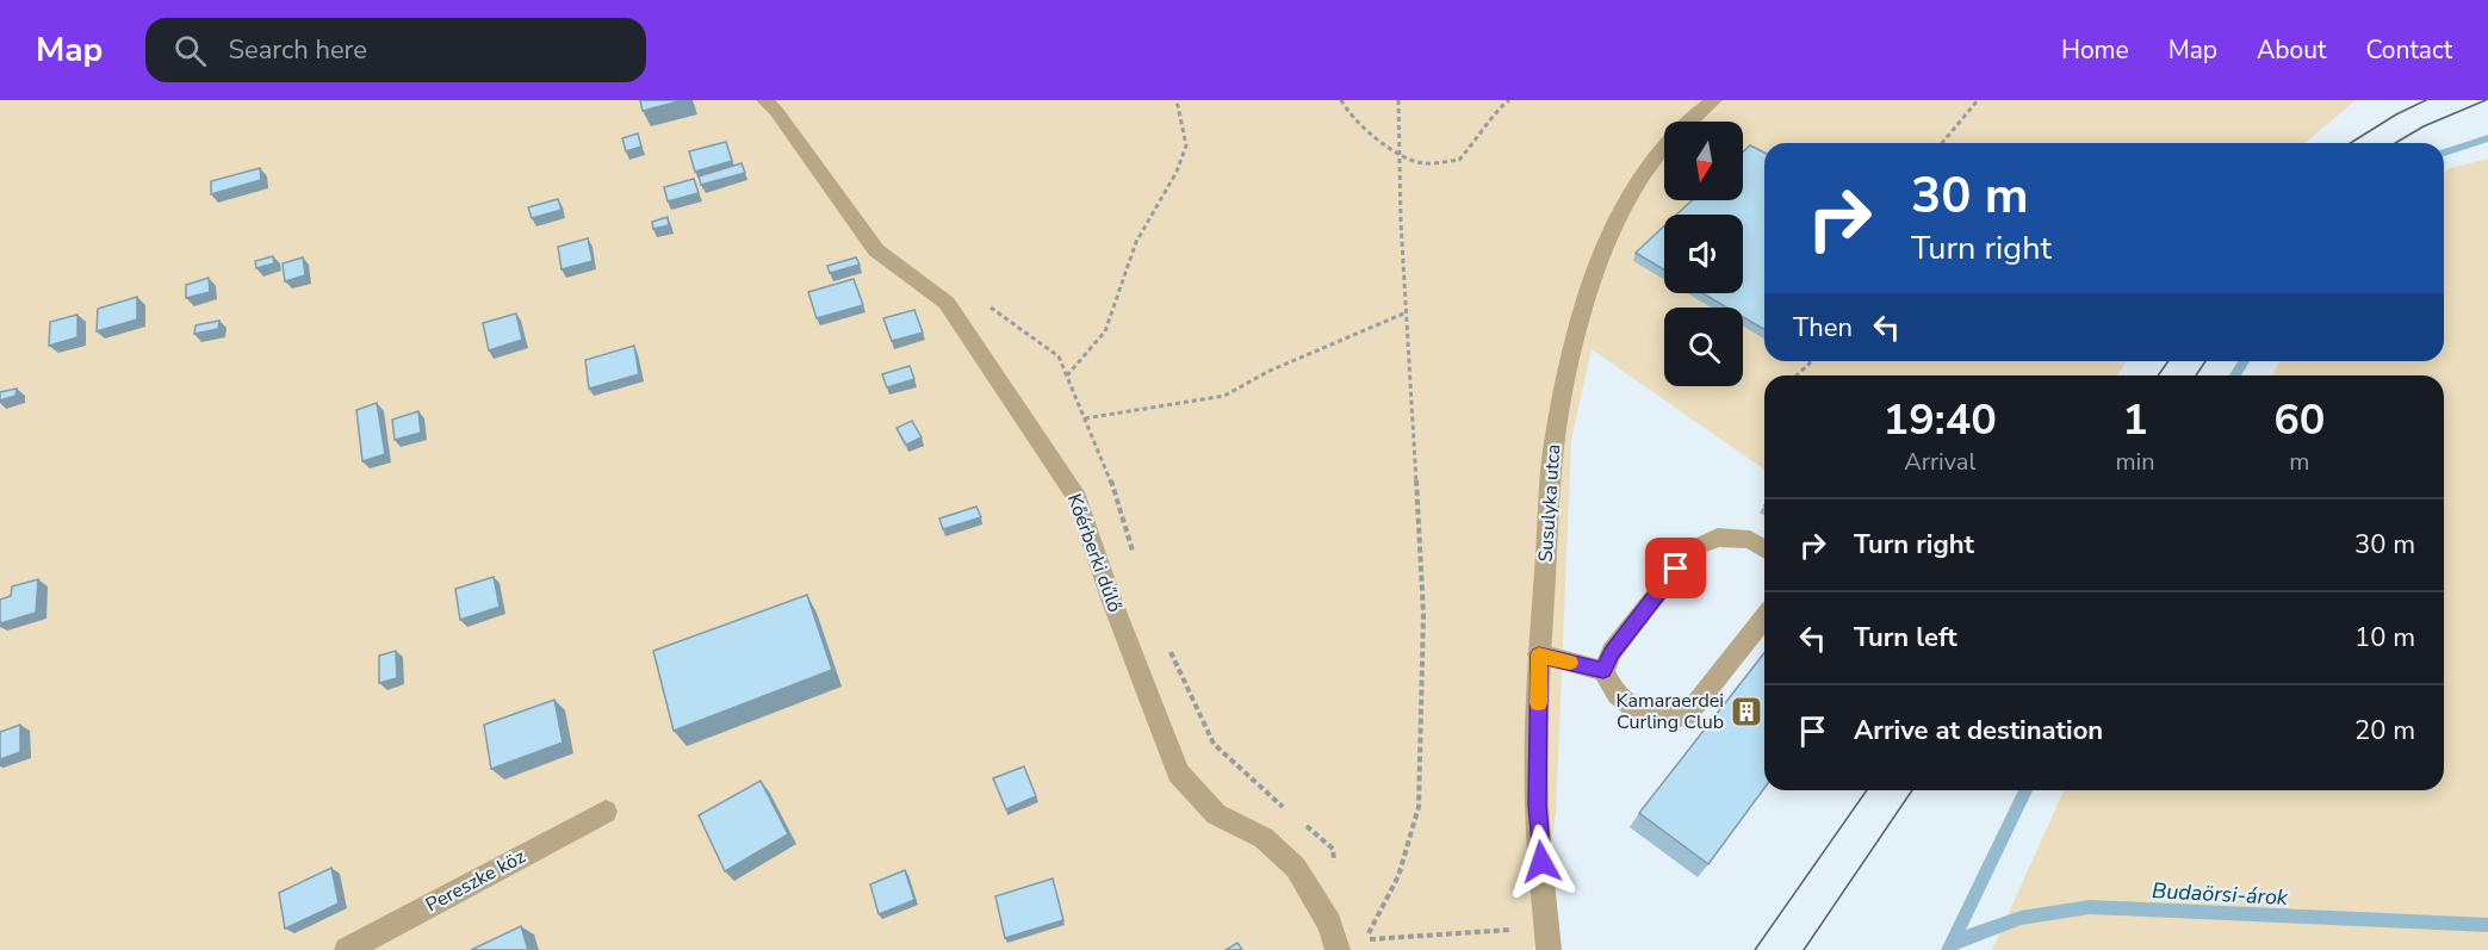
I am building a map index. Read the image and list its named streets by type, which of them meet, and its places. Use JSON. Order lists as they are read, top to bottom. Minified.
{"streets":{"street":["Susulyka utca","Kőérberki dűlő","Pereszke köz"]},"water":["Budaörsi-árok"],"places":{"building":["Kamaraerdei Curling Club"]},"north":"bottom","page":{"header":"Map","search":"Search here","nav":["Home","Map","About","Contact"],"turn":["30 m","Turn right"],"then":"Then","eta":["19:40","Arrival","1","min","60","m"],"list":[{"name":"Turn right","value":"30 m"},{"name":"Turn left","value":"10 m"},{"name":"Arrive at destination","value":"20 m"}]}}
